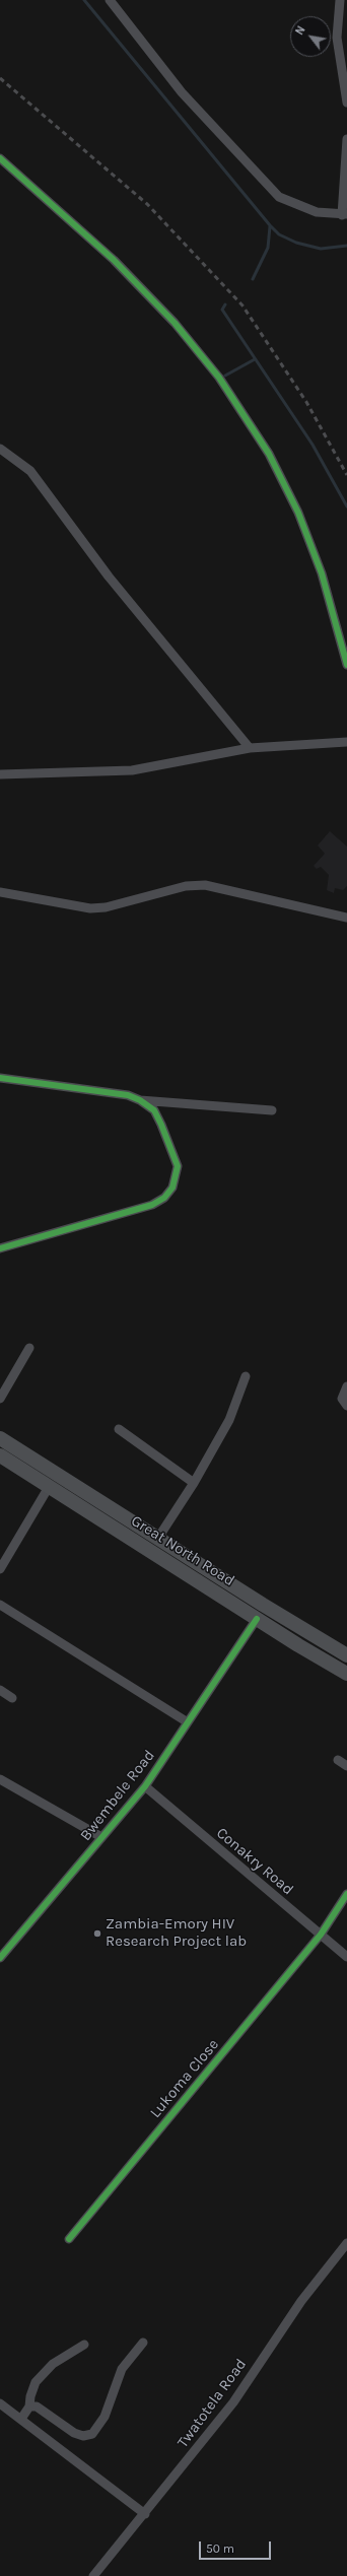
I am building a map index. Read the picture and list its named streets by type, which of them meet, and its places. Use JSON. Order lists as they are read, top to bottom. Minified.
{"streets":{"main road":["Great North Road"],"street":["Bwembele Road","Conakry Road","Lukoma Close","Twatotela Road"]},"crossings":[["Great North Road","Bwembele Road"],["Bwembele Road","Conakry Road"],["Conakry Road","Lukoma Close"]],"places":["Zambia-Emory HIV Research Project lab"],"scale_bar":"50 m","north":"top left"}
